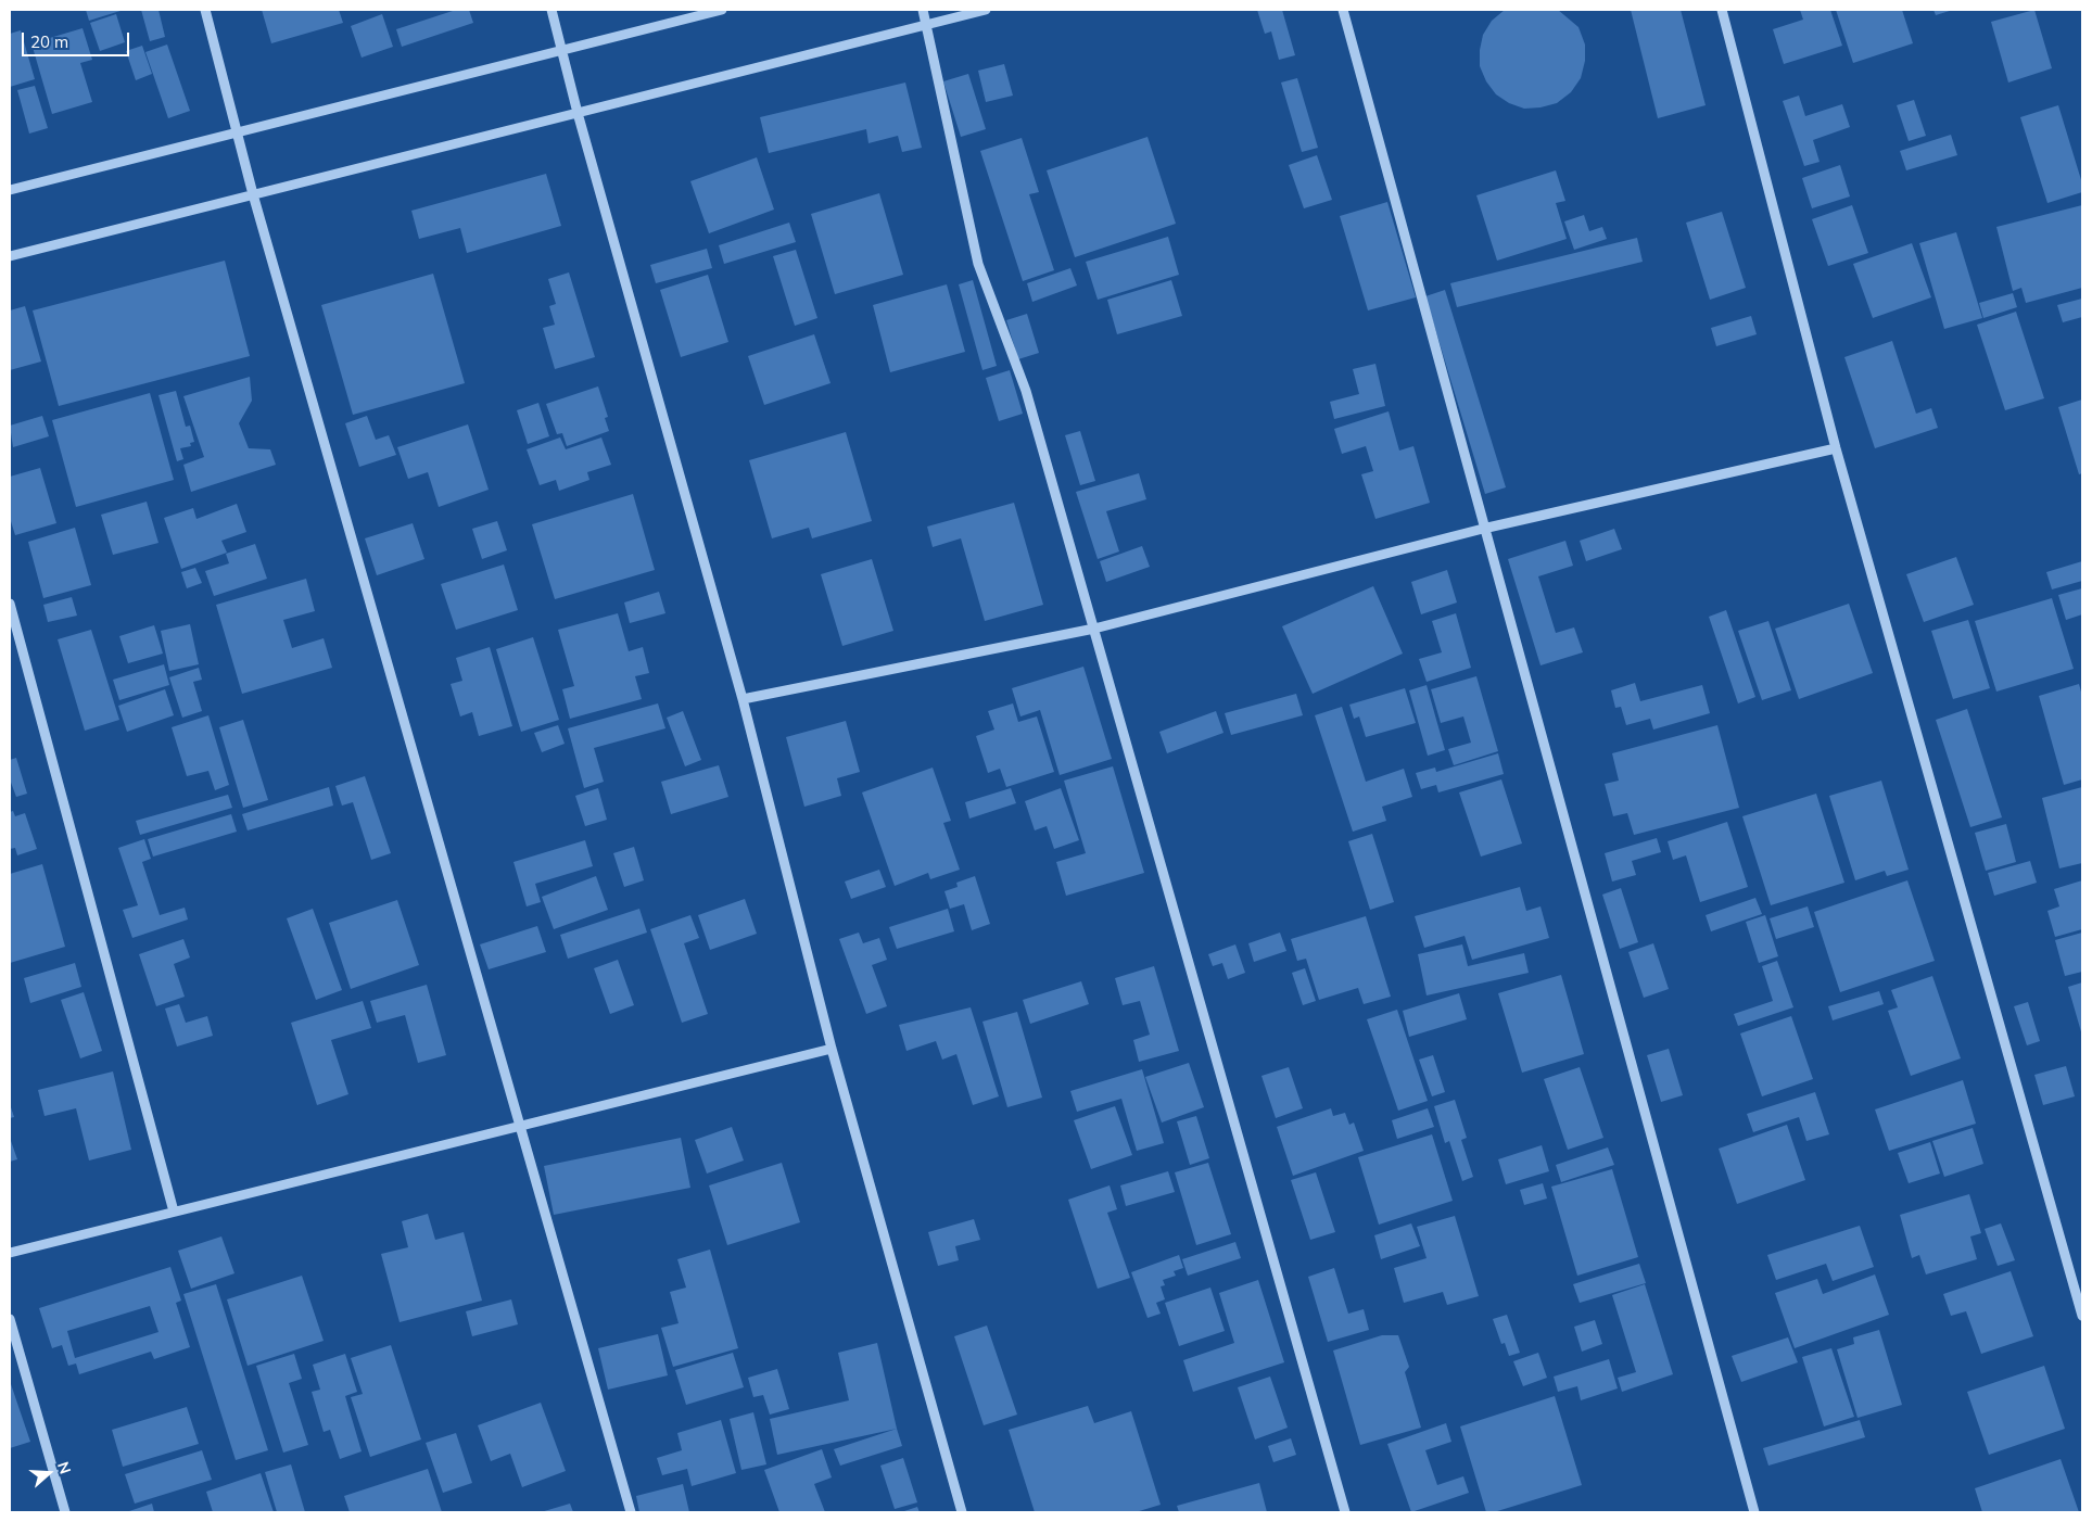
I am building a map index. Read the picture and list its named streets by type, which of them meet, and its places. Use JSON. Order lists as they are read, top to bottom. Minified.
{"scale_bar":"20 m","north":"right"}
